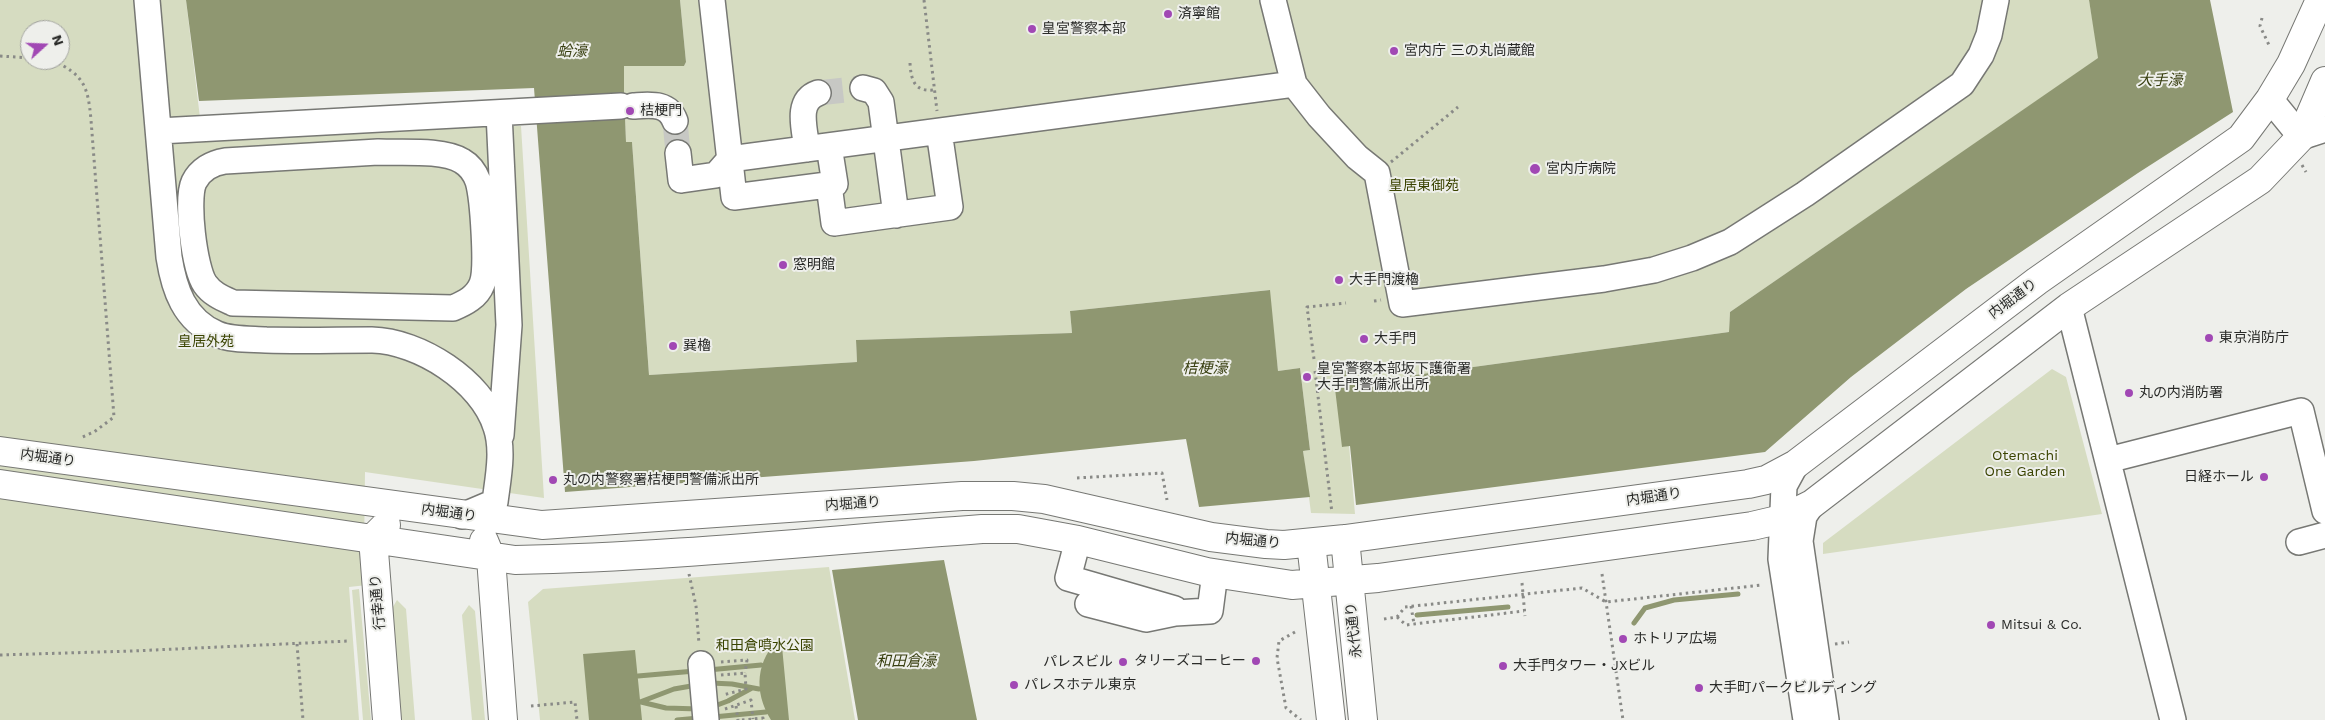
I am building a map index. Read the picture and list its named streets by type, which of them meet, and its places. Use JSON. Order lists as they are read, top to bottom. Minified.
{"streets":{"main road":["内堀通り","行幸通り","永代通り"]},"crossings":[["内堀通り","永代通り"]],"water":["蛤濠","大手濠","桔梗濠","和田倉濠"],"parks":["皇居東御苑","皇居外苑","Otemachi One Garden","和田倉噴水公園"],"places":["済寧館","皇宮警察本部","宮内庁 三の丸尚蔵館","桔梗門","宮内庁病院","窓明館","大手門渡櫓","東京消防庁","大手門","巽櫓","皇宮警察本部坂下護衛署 大手門警備派出所","丸の内消防署","日経ホール","丸の内警察署桔梗門警備派出所","Mitsui & Co.","ホトリア広場","タリーズコーヒー","パレスビル","大手門タワー・JXビル","パレスホテル東京","大手町パークビルディング"],"north":"right"}
